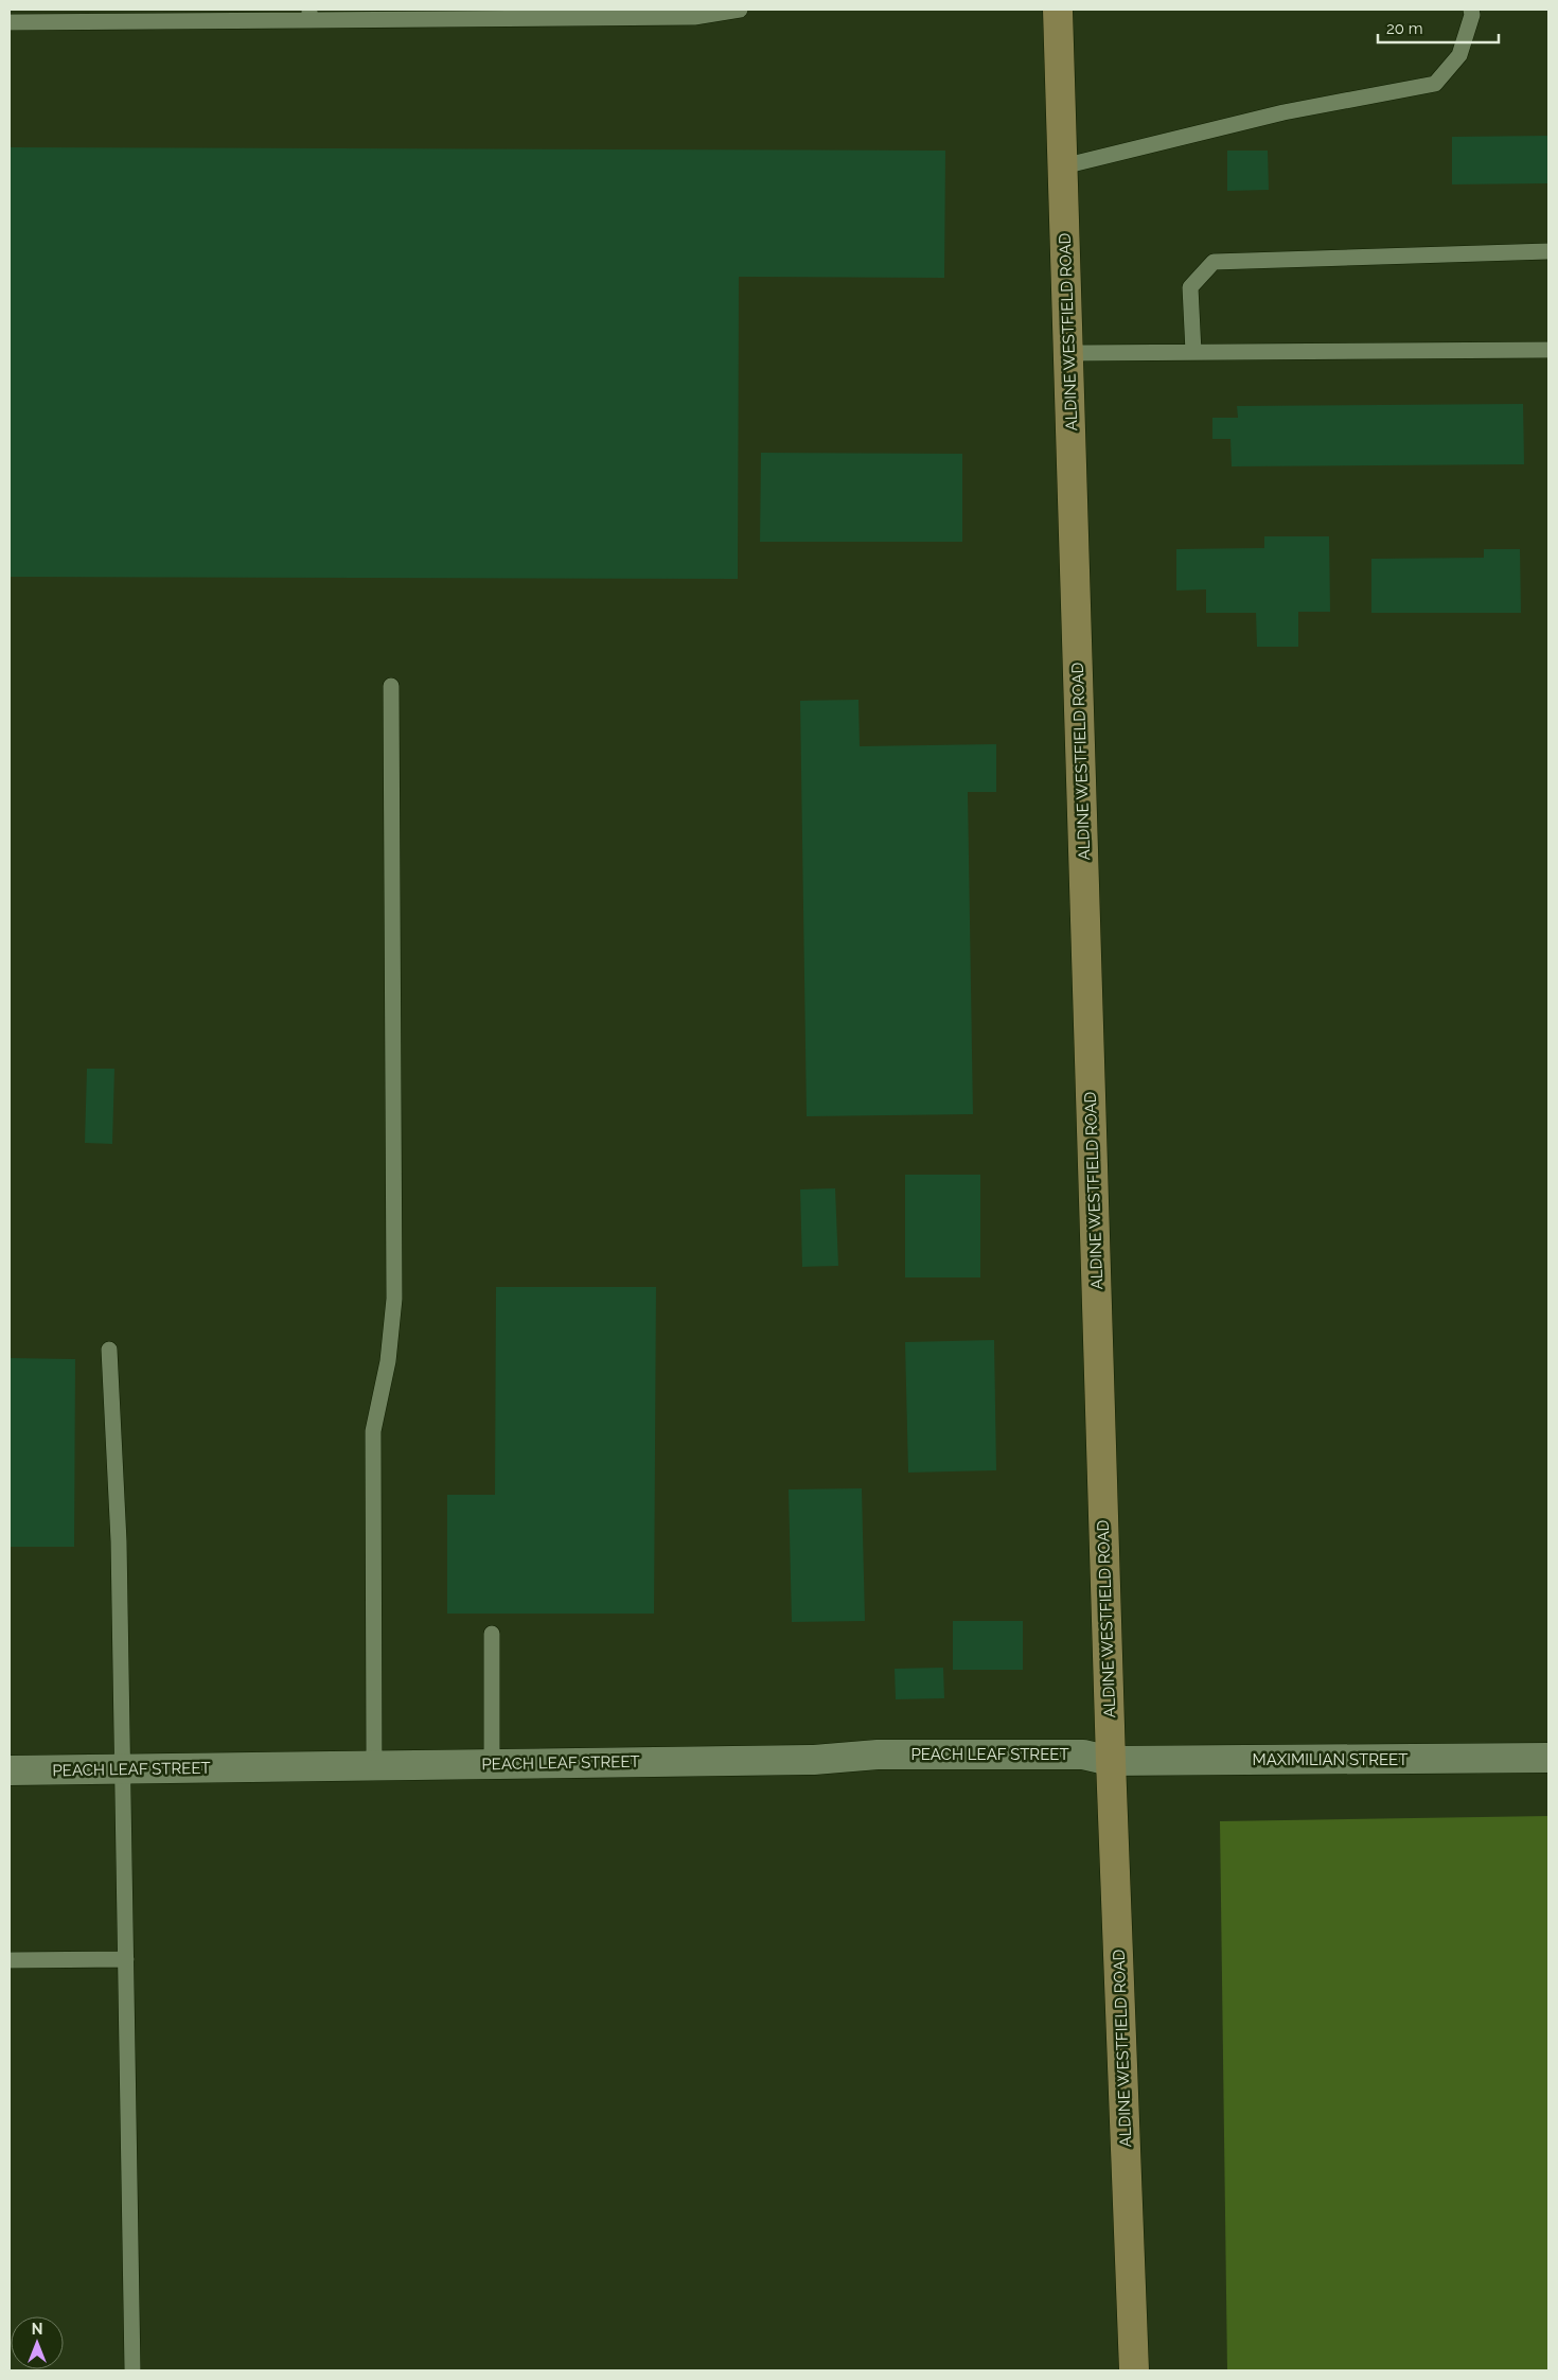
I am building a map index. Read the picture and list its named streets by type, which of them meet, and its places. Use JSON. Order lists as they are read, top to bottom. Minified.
{"streets":{"main road":["ALDINE WESTFIELD ROAD"],"street":["PEACH LEAF STREET","MAXIMILIAN STREET"]},"crossings":[["ALDINE WESTFIELD ROAD","PEACH LEAF STREET"],["ALDINE WESTFIELD ROAD","MAXIMILIAN STREET"],["PEACH LEAF STREET","MAXIMILIAN STREET"]],"scale_bar":"20 m","north":"top"}
